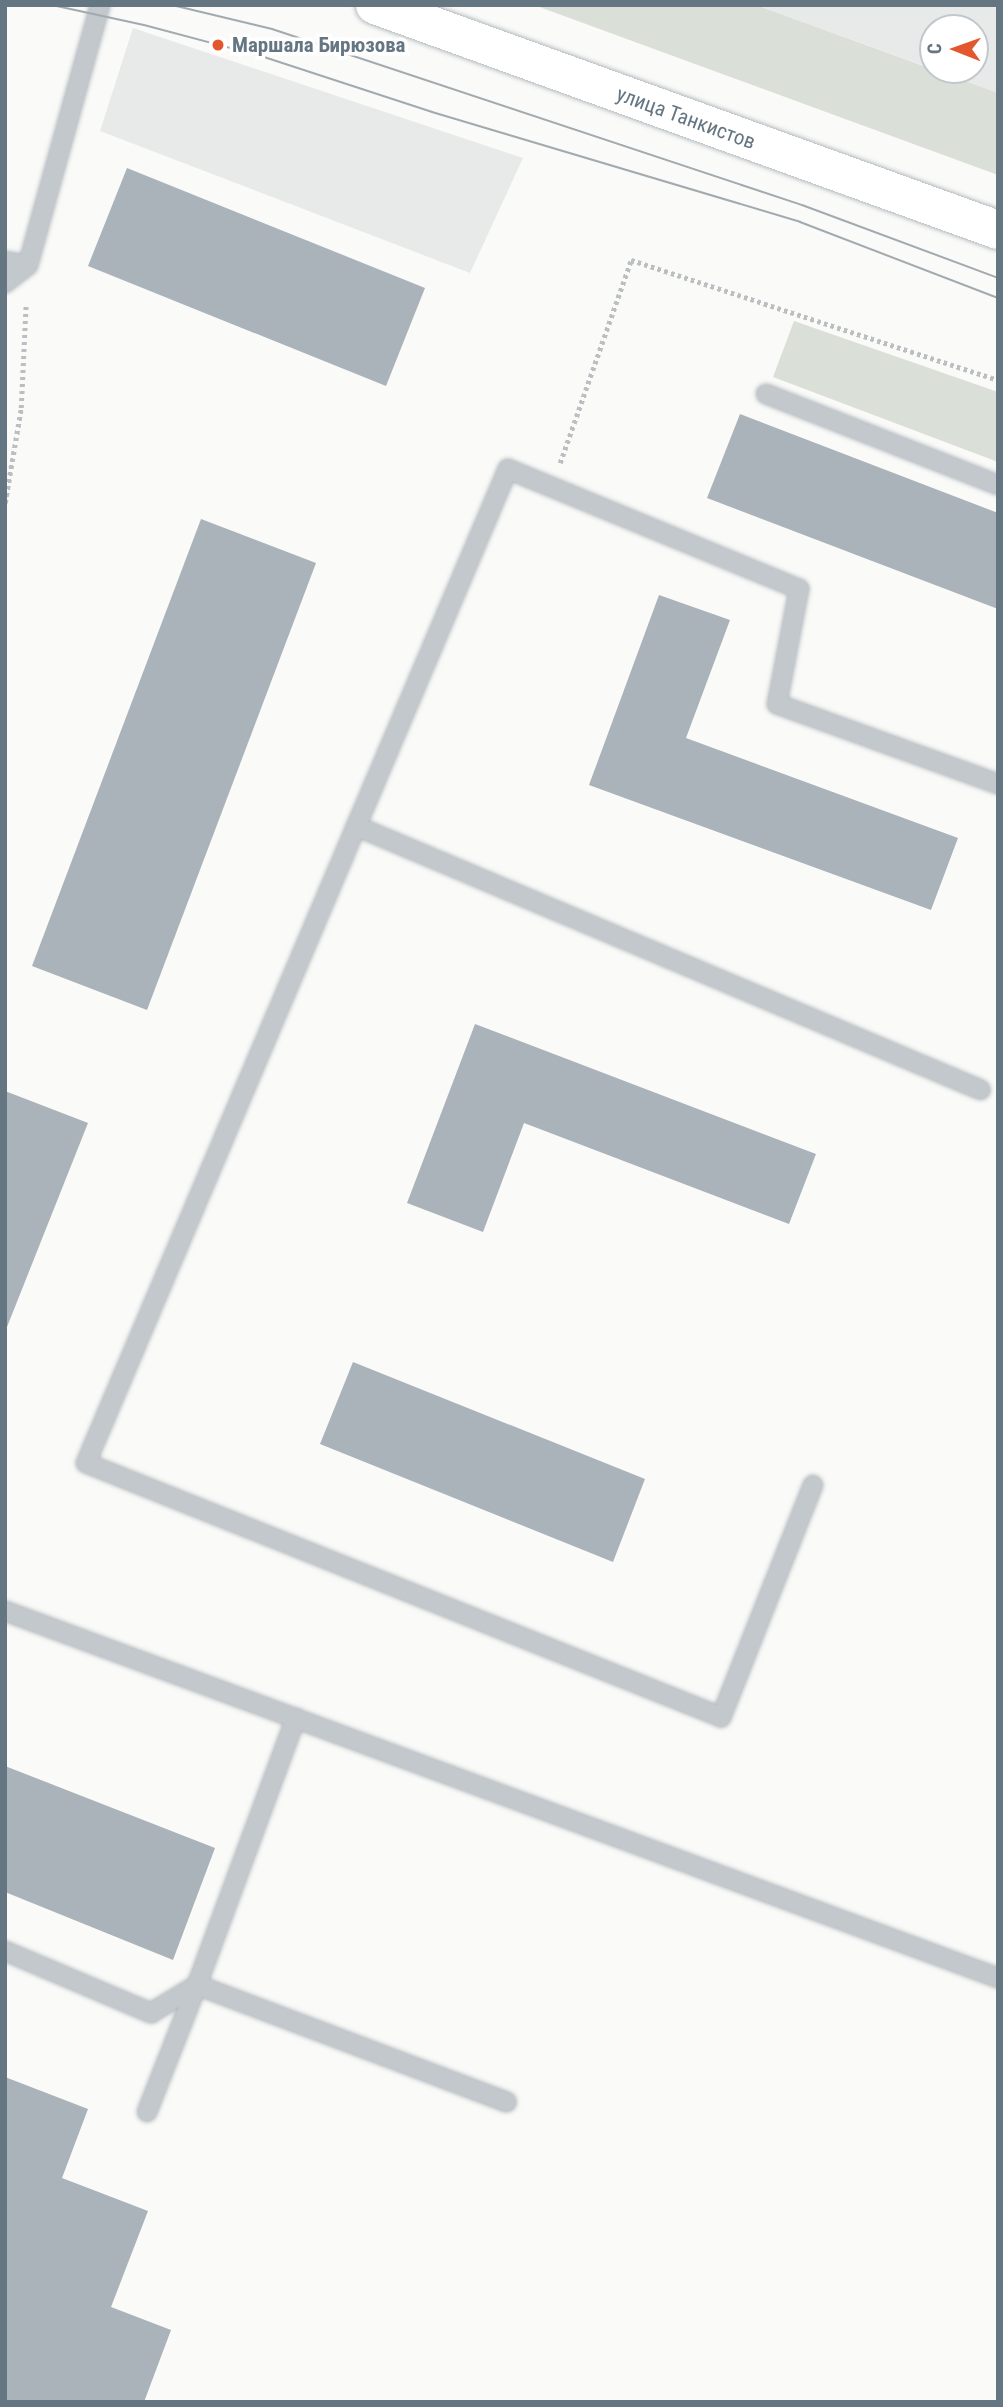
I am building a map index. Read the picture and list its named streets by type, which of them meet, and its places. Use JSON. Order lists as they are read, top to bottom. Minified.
{"streets":{"main road":["улица Танкистов"]},"places":["Маршала Бирюзова"],"north":"left"}
